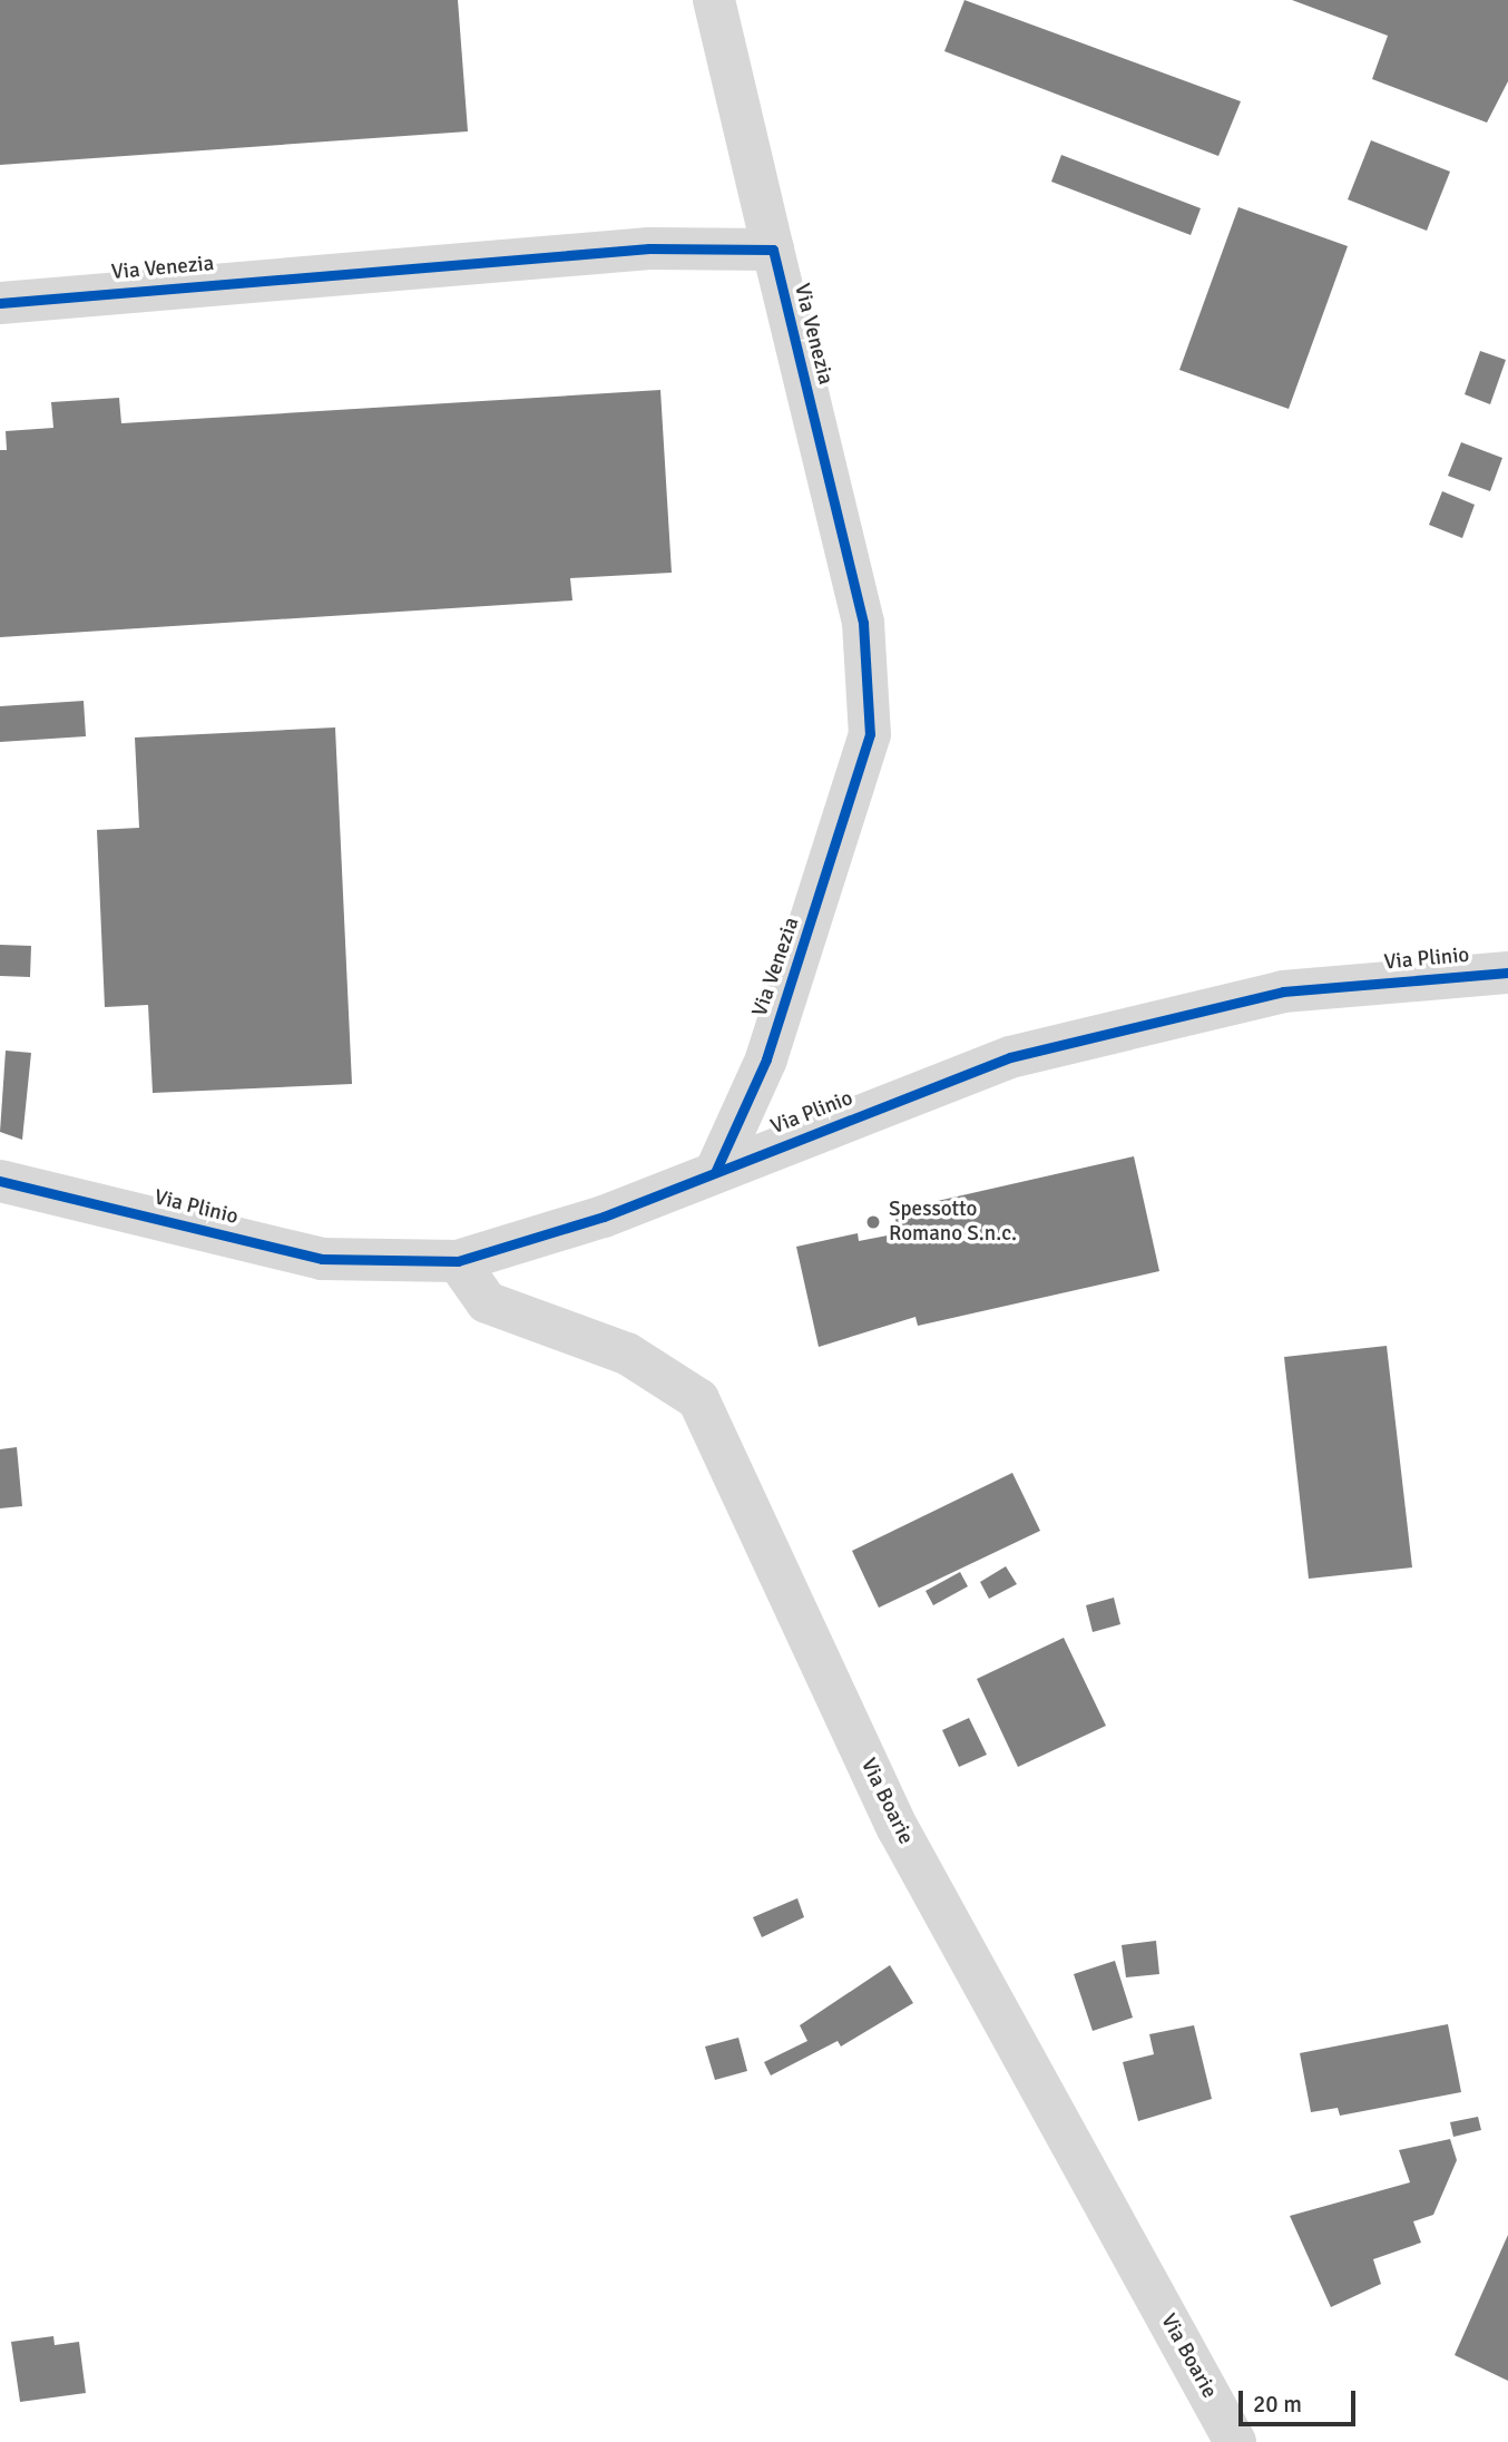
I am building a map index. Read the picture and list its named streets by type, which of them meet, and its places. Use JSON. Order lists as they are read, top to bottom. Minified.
{"streets":{"street":["Via Venezia","Via Plinio","Via Boarie"]},"crossings":[["Via Venezia","Via Plinio"],["Via Plinio","Via Boarie"]],"places":["Spessotto Romano S.n.c."],"scale_bar":"20 m"}
